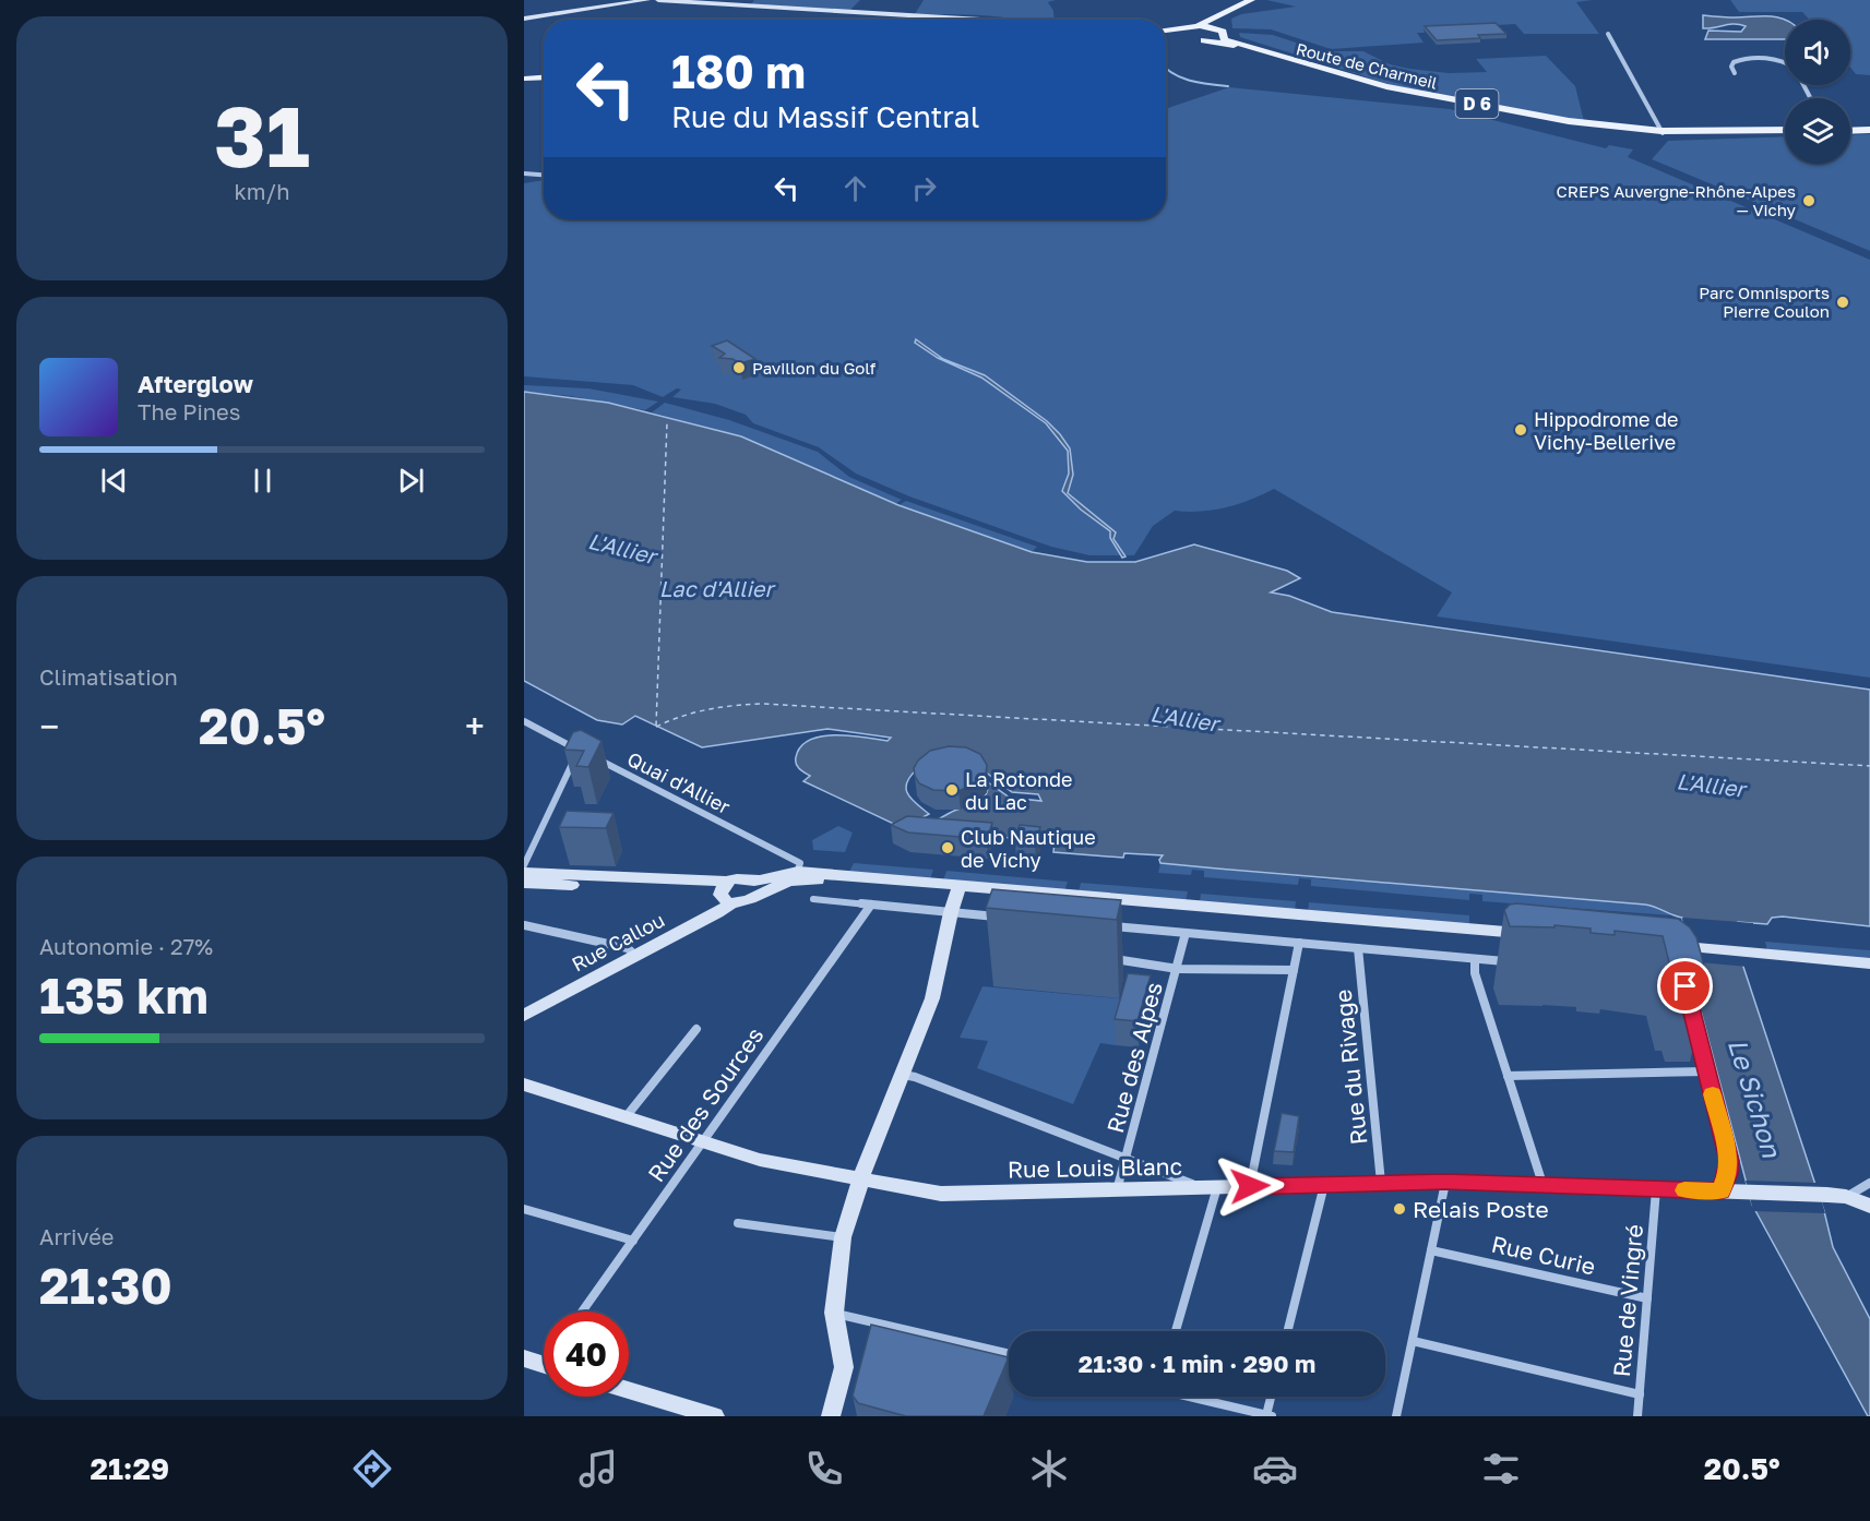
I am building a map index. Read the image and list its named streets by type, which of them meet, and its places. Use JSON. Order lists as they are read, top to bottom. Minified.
{"streets":{"main road":["Route de Charmeil","D 6"],"street":["Quai d'Allier","Rue Callou","Rue des Alpes","Rue du Rivage","Rue des Sources","Rue Louis Blanc","Rue Curie","Rue de Vingré"]},"crossings":[["Rue des Alpes","Rue Louis Blanc"],["Rue du Rivage","Rue Louis Blanc"],["Rue des Sources","Rue Louis Blanc"],["Rue Louis Blanc","Rue de Vingré"],["Rue Curie","Rue de Vingré"]],"water":["L'Allier","Lac d'Allier","Le Sichon"],"places":["CREPS Auvergne-Rhône-Alpes — Vichy","Parc Omnisports Pierre Coulon","Pavillon du Golf","Hippodrome de Vichy-Bellerive","La Rotonde du Lac","Club Nautique de Vichy","Relais Poste"],"page":{"tile":[["31","km/h"],"Climatisation",["Autonomie · 27%","135 km"],["Arrivée","21:30"]],"turn":["180 m","Rue du Massif Central"],"song":["Afterglow","The Pines"],"heat":["−","20.5°","+"],"limit":"40","trip":"21:30 · 1 min · 290 m","tabs":["21:29","20.5°"]}}
